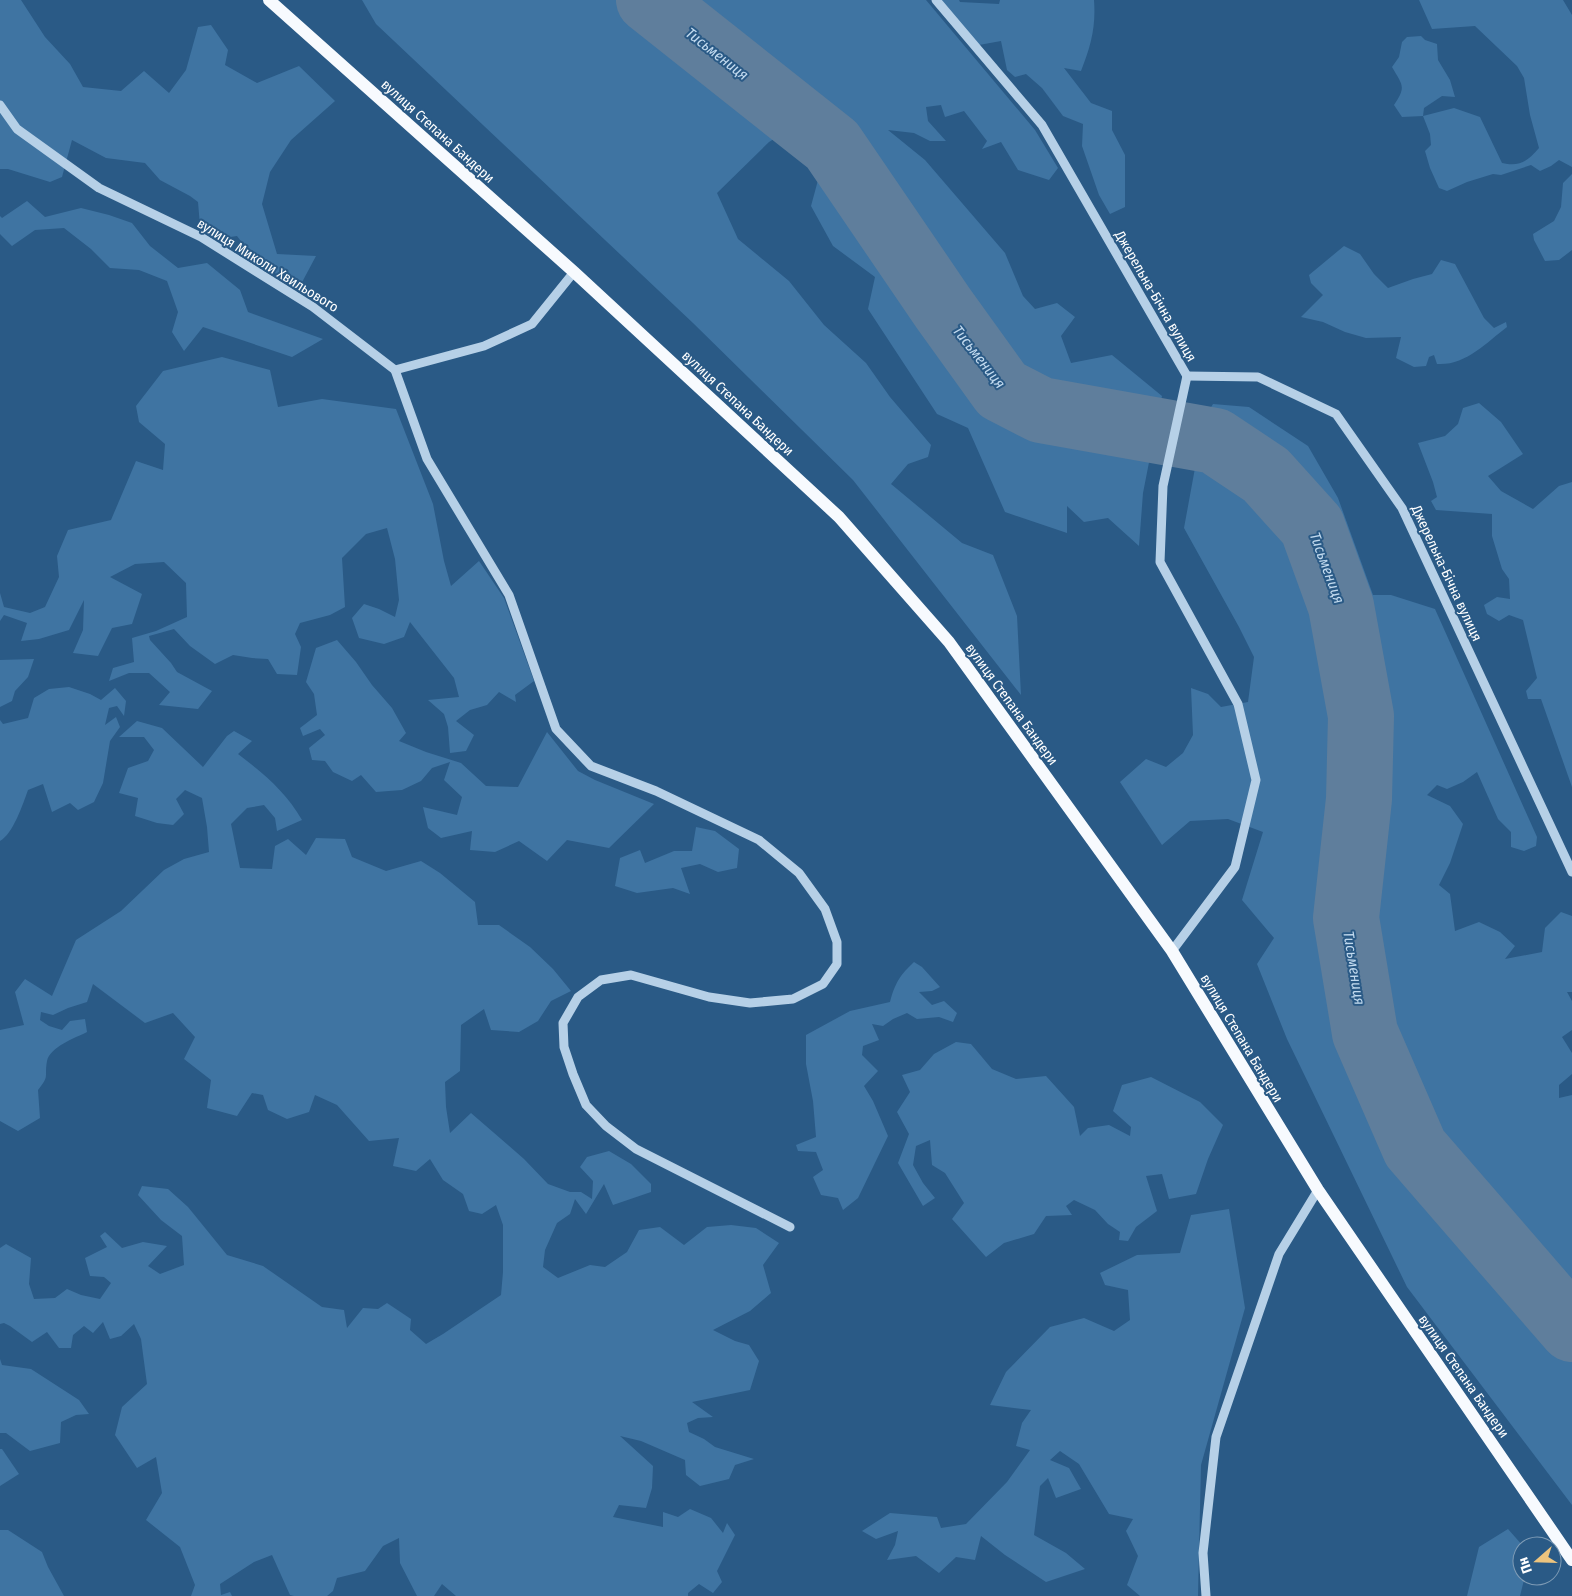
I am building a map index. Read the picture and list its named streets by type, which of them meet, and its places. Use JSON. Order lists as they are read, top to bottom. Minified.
{"streets":{"main road":["вулиця Степана Бандери"],"street":["вулиця Миколи Хвильового","Джерельна-Бічна вулиця"]},"water":["Тисьмениця"],"north":"left"}
